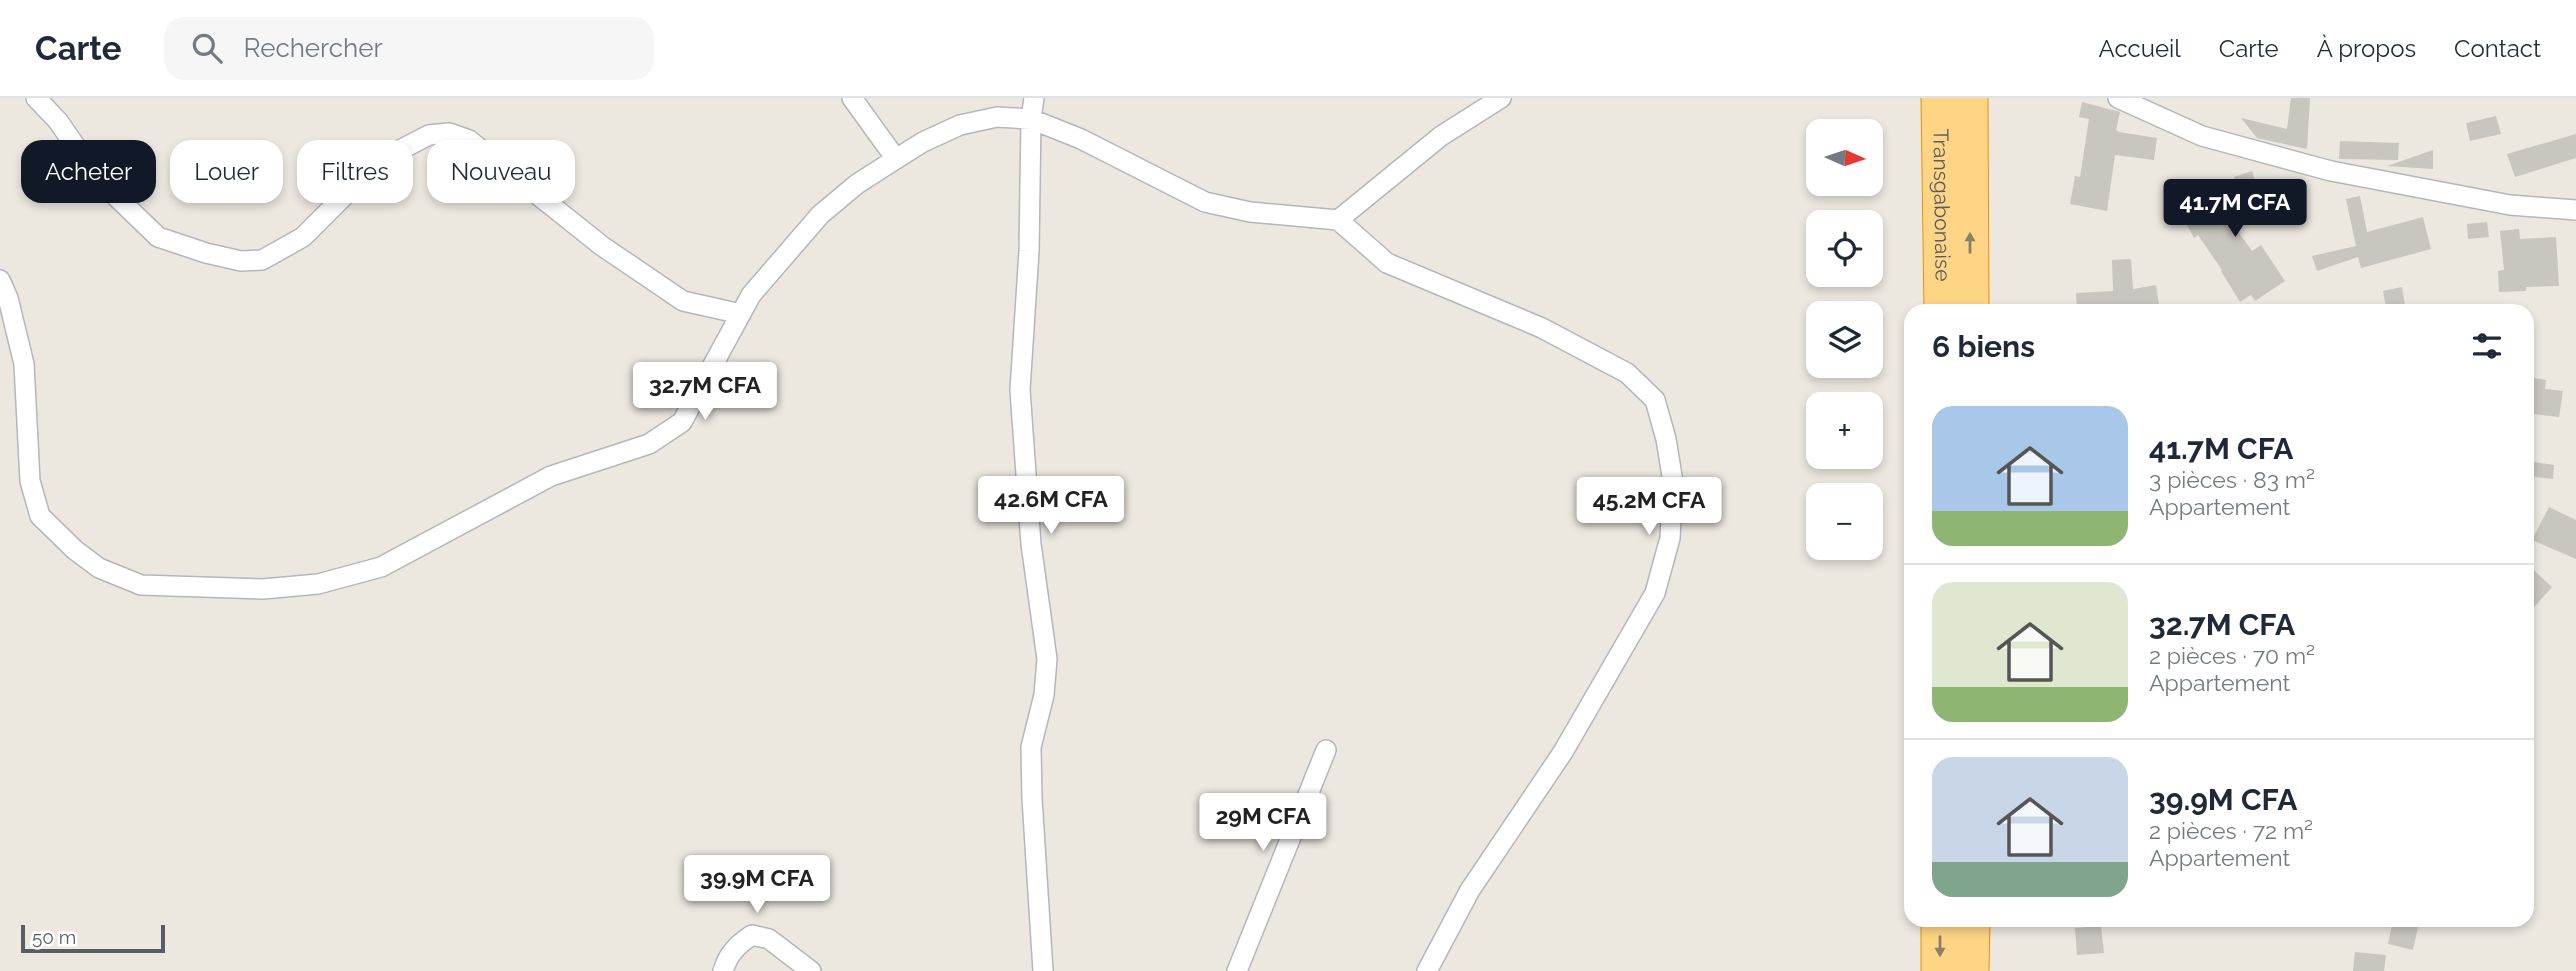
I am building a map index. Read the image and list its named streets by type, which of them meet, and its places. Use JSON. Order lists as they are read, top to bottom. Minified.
{"streets":{"highway":["Transgabonaise"]},"scale_bar":"50 m","north":"right","page":{"header":"Carte","search":"Rechercher","nav":["Accueil","Carte","À propos","Contact"],"map_buttons":["+","−"],"chip":["Acheter","Louer","Filtres","Nouveau"],"price":["41.7M CFA","32.7M CFA","42.6M CFA","45.2M CFA","29M CFA","39.9M CFA"],"heading":"6 biens","list":[{"name":"41.7M CFA","note":"3 pièces · 83 m² · Appartement"},{"name":"32.7M CFA","note":"2 pièces · 70 m² · Appartement"},{"name":"39.9M CFA","note":"2 pièces · 72 m² · Appartement"}],"scale":"50 m"}}
